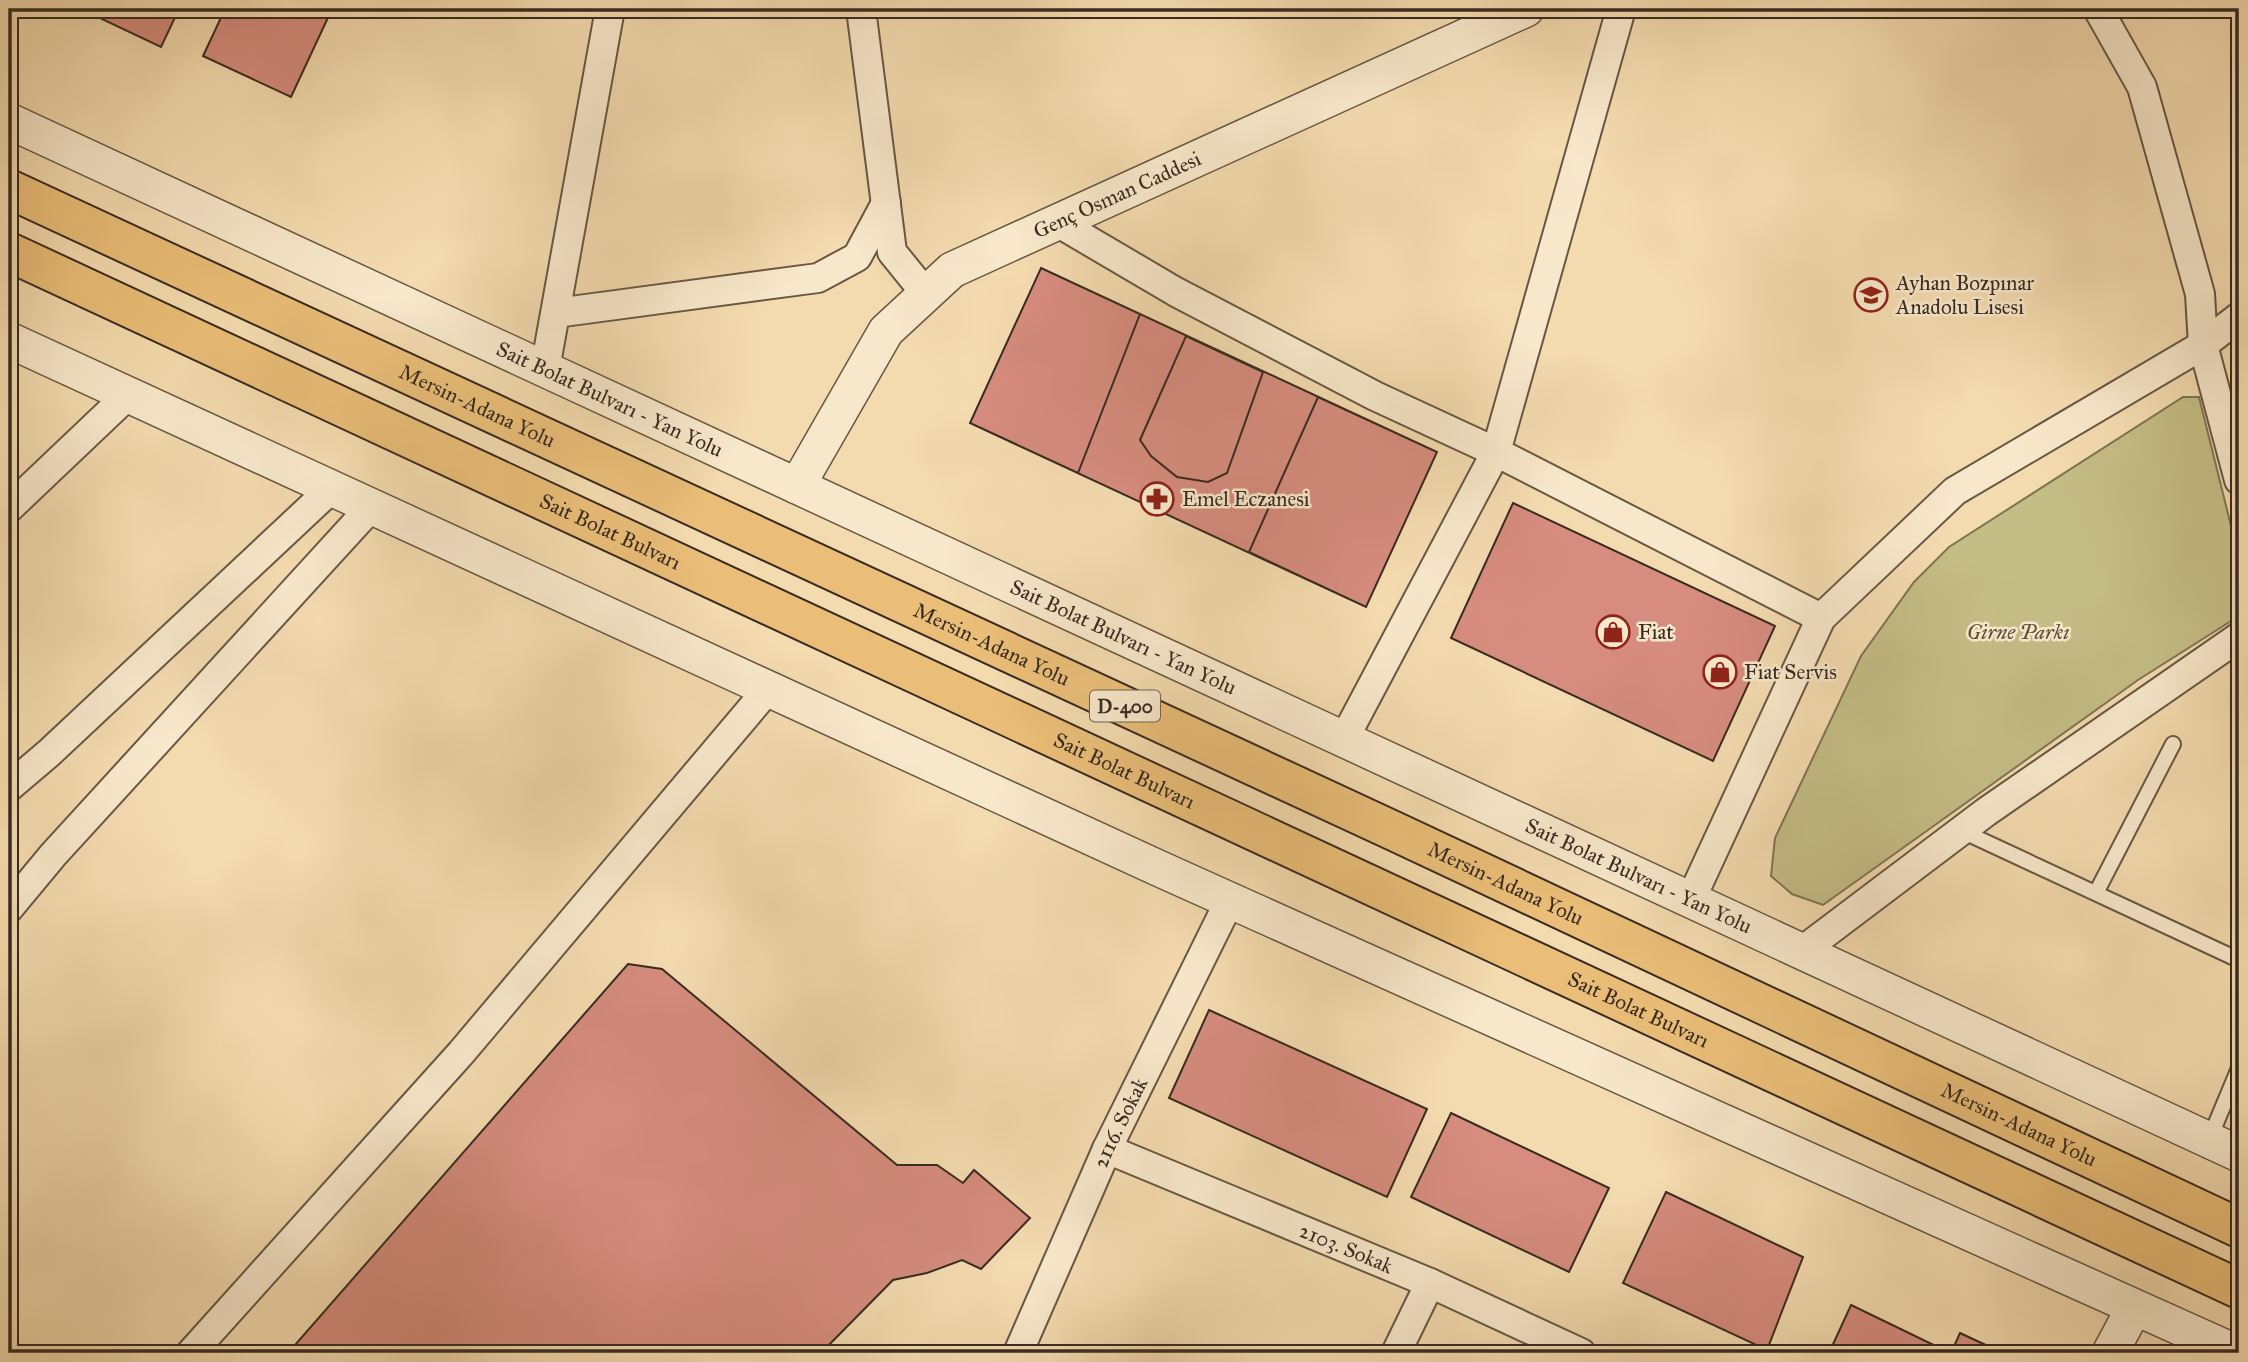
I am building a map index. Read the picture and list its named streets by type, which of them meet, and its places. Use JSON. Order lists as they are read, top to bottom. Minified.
{"streets":{"highway":["Mersin-Adana Yolu","Sait Bolat Bulvarı","D-400"],"street":["Genç Osman Caddesi","Sait Bolat Bulvarı - Yan Yolu","2116. Sokak","2103. Sokak"]},"crossings":[["Genç Osman Caddesi","Sait Bolat Bulvarı - Yan Yolu"],["2116. Sokak","2103. Sokak"]],"parks":["Girne Parkı"],"places":{"school or university":["Ayhan Bozpınar Anadolu Lisesi"],"pharmacy":["Emel Eczanesi"],"shop":["Fiat","Fiat Servis"]}}
